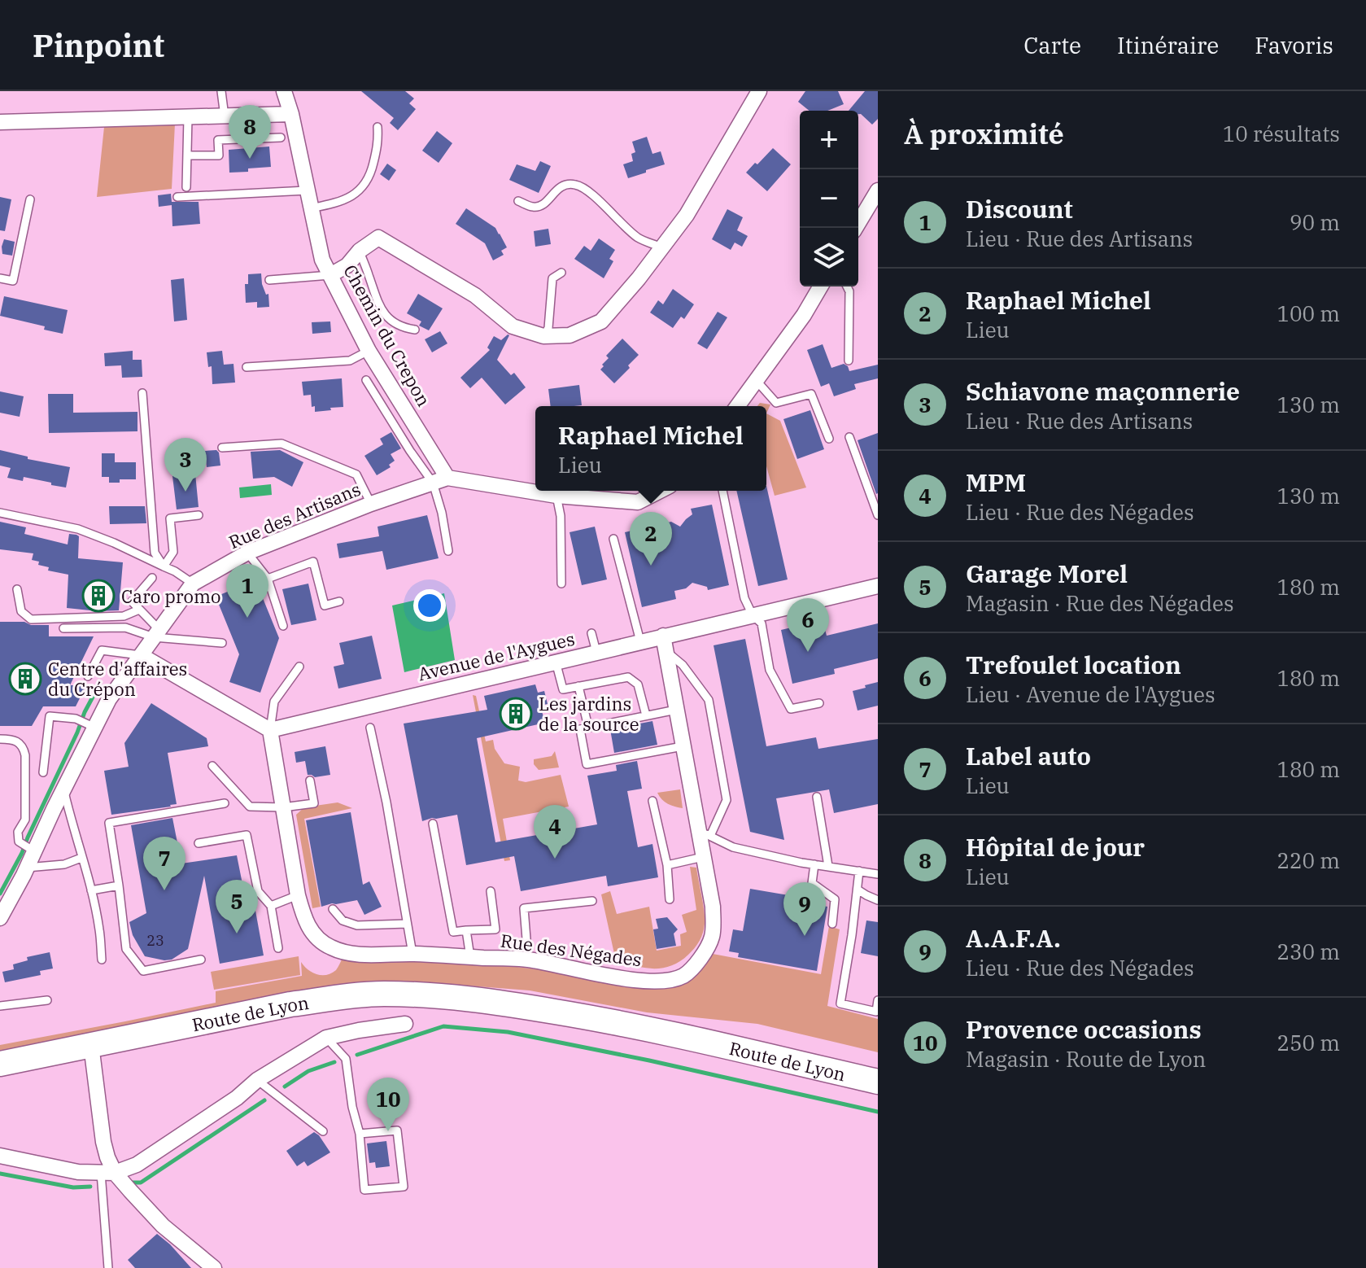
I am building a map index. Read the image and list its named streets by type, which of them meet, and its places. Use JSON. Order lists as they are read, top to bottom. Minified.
{"streets":{"main road":["Route de Lyon"],"street":["Chemin du Crepon","Rue des Artisans","Avenue de l'Aygues","Rue des Négades"]},"crossings":[["Chemin du Crepon","Rue des Artisans"],["Avenue de l'Aygues","Rue des Négades"]],"places":{"building":["Caro promo","Centre d'affaires du Crépon","Les jardins de la source"]},"house_numbers":["23"],"page":{"header":"Pinpoint","nav":["Carte","Itinéraire","Favoris"],"heading":["À proximité","10 résultats"],"pins":["8","3","2","1","6","4","7","5","9","10"],"map_buttons":["+","−"],"list":[{"mark":"1","name":"Discount","note":"Lieu · Rue des Artisans","value":"90 m"},{"mark":"2","name":"Raphael Michel","note":"Lieu","value":"100 m"},{"mark":"3","name":"Schiavone maçonnerie","note":"Lieu · Rue des Artisans","value":"130 m"},{"mark":"4","name":"MPM","note":"Lieu · Rue des Négades","value":"130 m"},{"mark":"5","name":"Garage Morel","note":"Magasin · Rue des Négades","value":"180 m"},{"mark":"6","name":"Trefoulet location","note":"Lieu · Avenue de l'Aygues","value":"180 m"},{"mark":"7","name":"Label auto","note":"Lieu","value":"180 m"},{"mark":"8","name":"Hôpital de jour","note":"Lieu","value":"220 m"},{"mark":"9","name":"A.A.F.A.","note":"Lieu · Rue des Négades","value":"230 m"},{"mark":"10","name":"Provence occasions","note":"Magasin · Route de Lyon","value":"250 m"}],"popup":["Raphael Michel","Lieu"]}}
